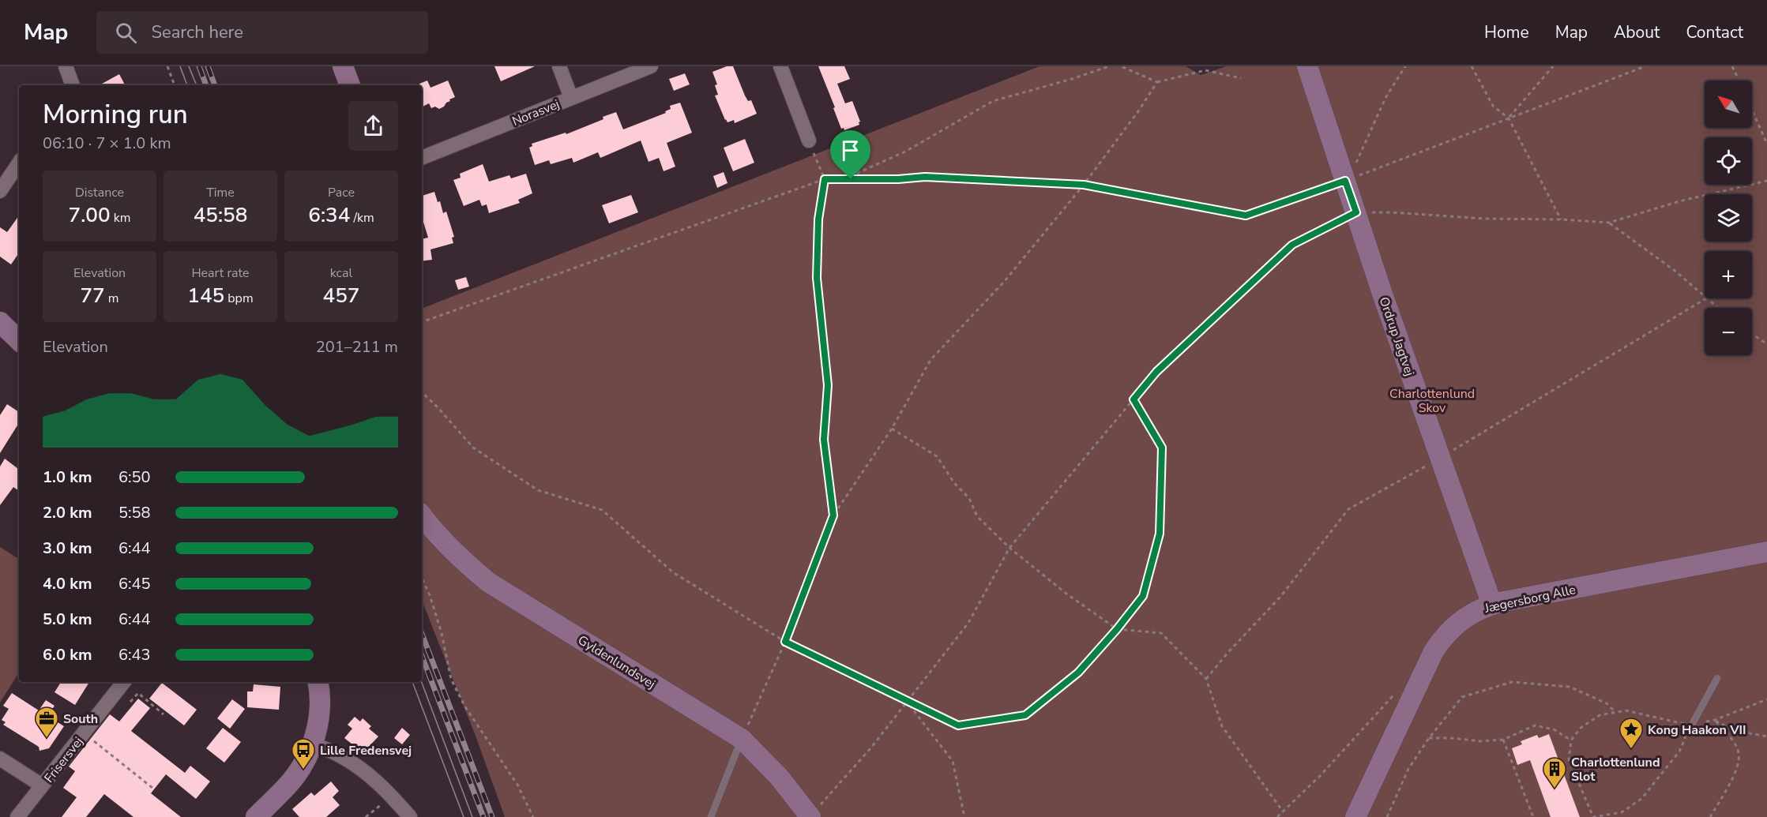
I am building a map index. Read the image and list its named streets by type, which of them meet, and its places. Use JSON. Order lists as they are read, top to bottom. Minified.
{"streets":{"street":["Norasvej","Ordrup Jagtvej","Jægersborg Alle","Gyldenlundsvej","Frisersvej"]},"crossings":[["Ordrup Jagtvej","Jægersborg Alle"]],"parks":["Charlottenlund Skov"],"places":{"office":["South"],"place":["Kong Haakon VII"],"bus stop":["Lille Fredensvej"],"building":["Charlottenlund Slot"]},"north":"top left","page":{"header":"Map","search":"Search here","nav":["Home","Map","About","Contact"],"map_buttons":["+","−"],"heading":["Morning run","06:10 · 7 × 1.0 km"],"stats":[["Distance","7.00 km"],["Time","45:58"],["Pace","6:34 /km"],["Elevation","77 m"],["Heart rate","145 bpm"],["kcal","457"]],"chart":["Elevation","201–211 m"],"list":[{"name":"1.0 km","note":"6:50"},{"name":"2.0 km","note":"5:58"},{"name":"3.0 km","note":"6:44"},{"name":"4.0 km","note":"6:45"},{"name":"5.0 km","note":"6:44"},{"name":"6.0 km","note":"6:43"}]}}
